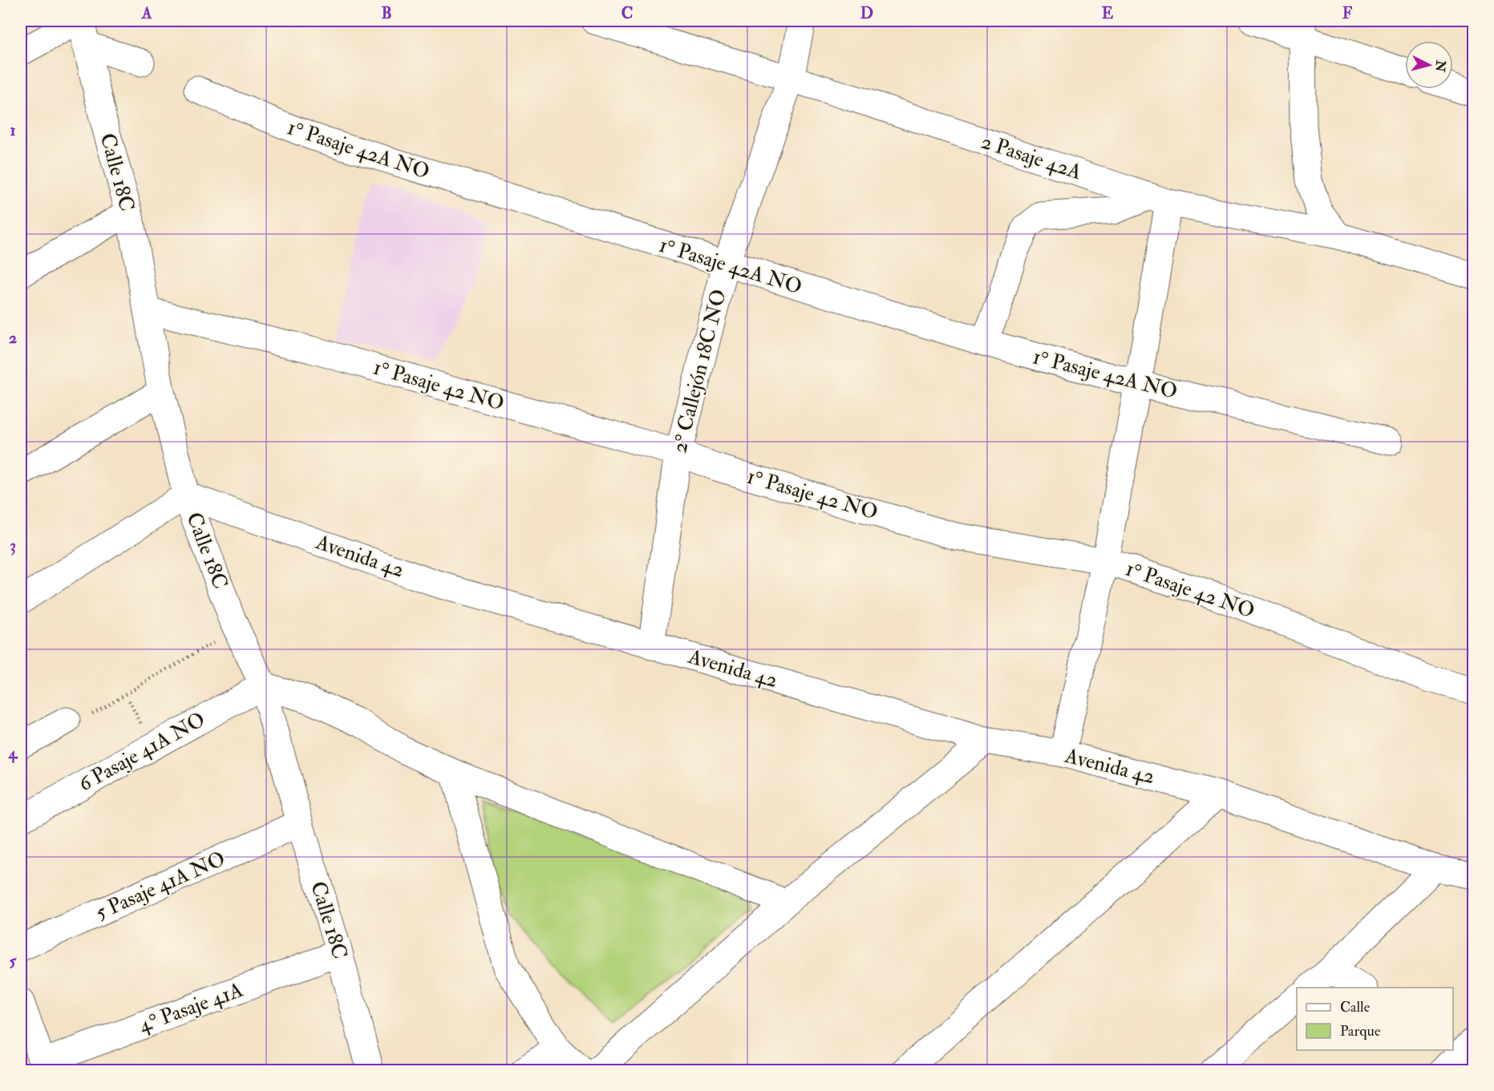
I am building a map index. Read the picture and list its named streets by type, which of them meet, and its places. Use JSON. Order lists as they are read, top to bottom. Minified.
{"streets":{"street":["1° Pasaje 42A NO","2 Pasaje 42A","Calle 18C","2° Callejón 18C NO","1° Pasaje 42 NO","Avenida 42","6 Pasaje 41A NO","5 Pasaje 41A NO","4° Pasaje 41A"]},"crossings":[["1° Pasaje 42A NO","2° Callejón 18C NO"],["2 Pasaje 42A","2° Callejón 18C NO"],["Calle 18C","1° Pasaje 42 NO"],["Calle 18C","Avenida 42"],["Calle 18C","6 Pasaje 41A NO"],["Calle 18C","5 Pasaje 41A NO"],["Calle 18C","4° Pasaje 41A"],["2° Callejón 18C NO","1° Pasaje 42 NO"],["2° Callejón 18C NO","Avenida 42"]],"legend":["Calle","Parque"],"north":"right","grid":{"columns":["A","B","C","D","E","F"],"rows":["1","2","3","4","5"]}}
